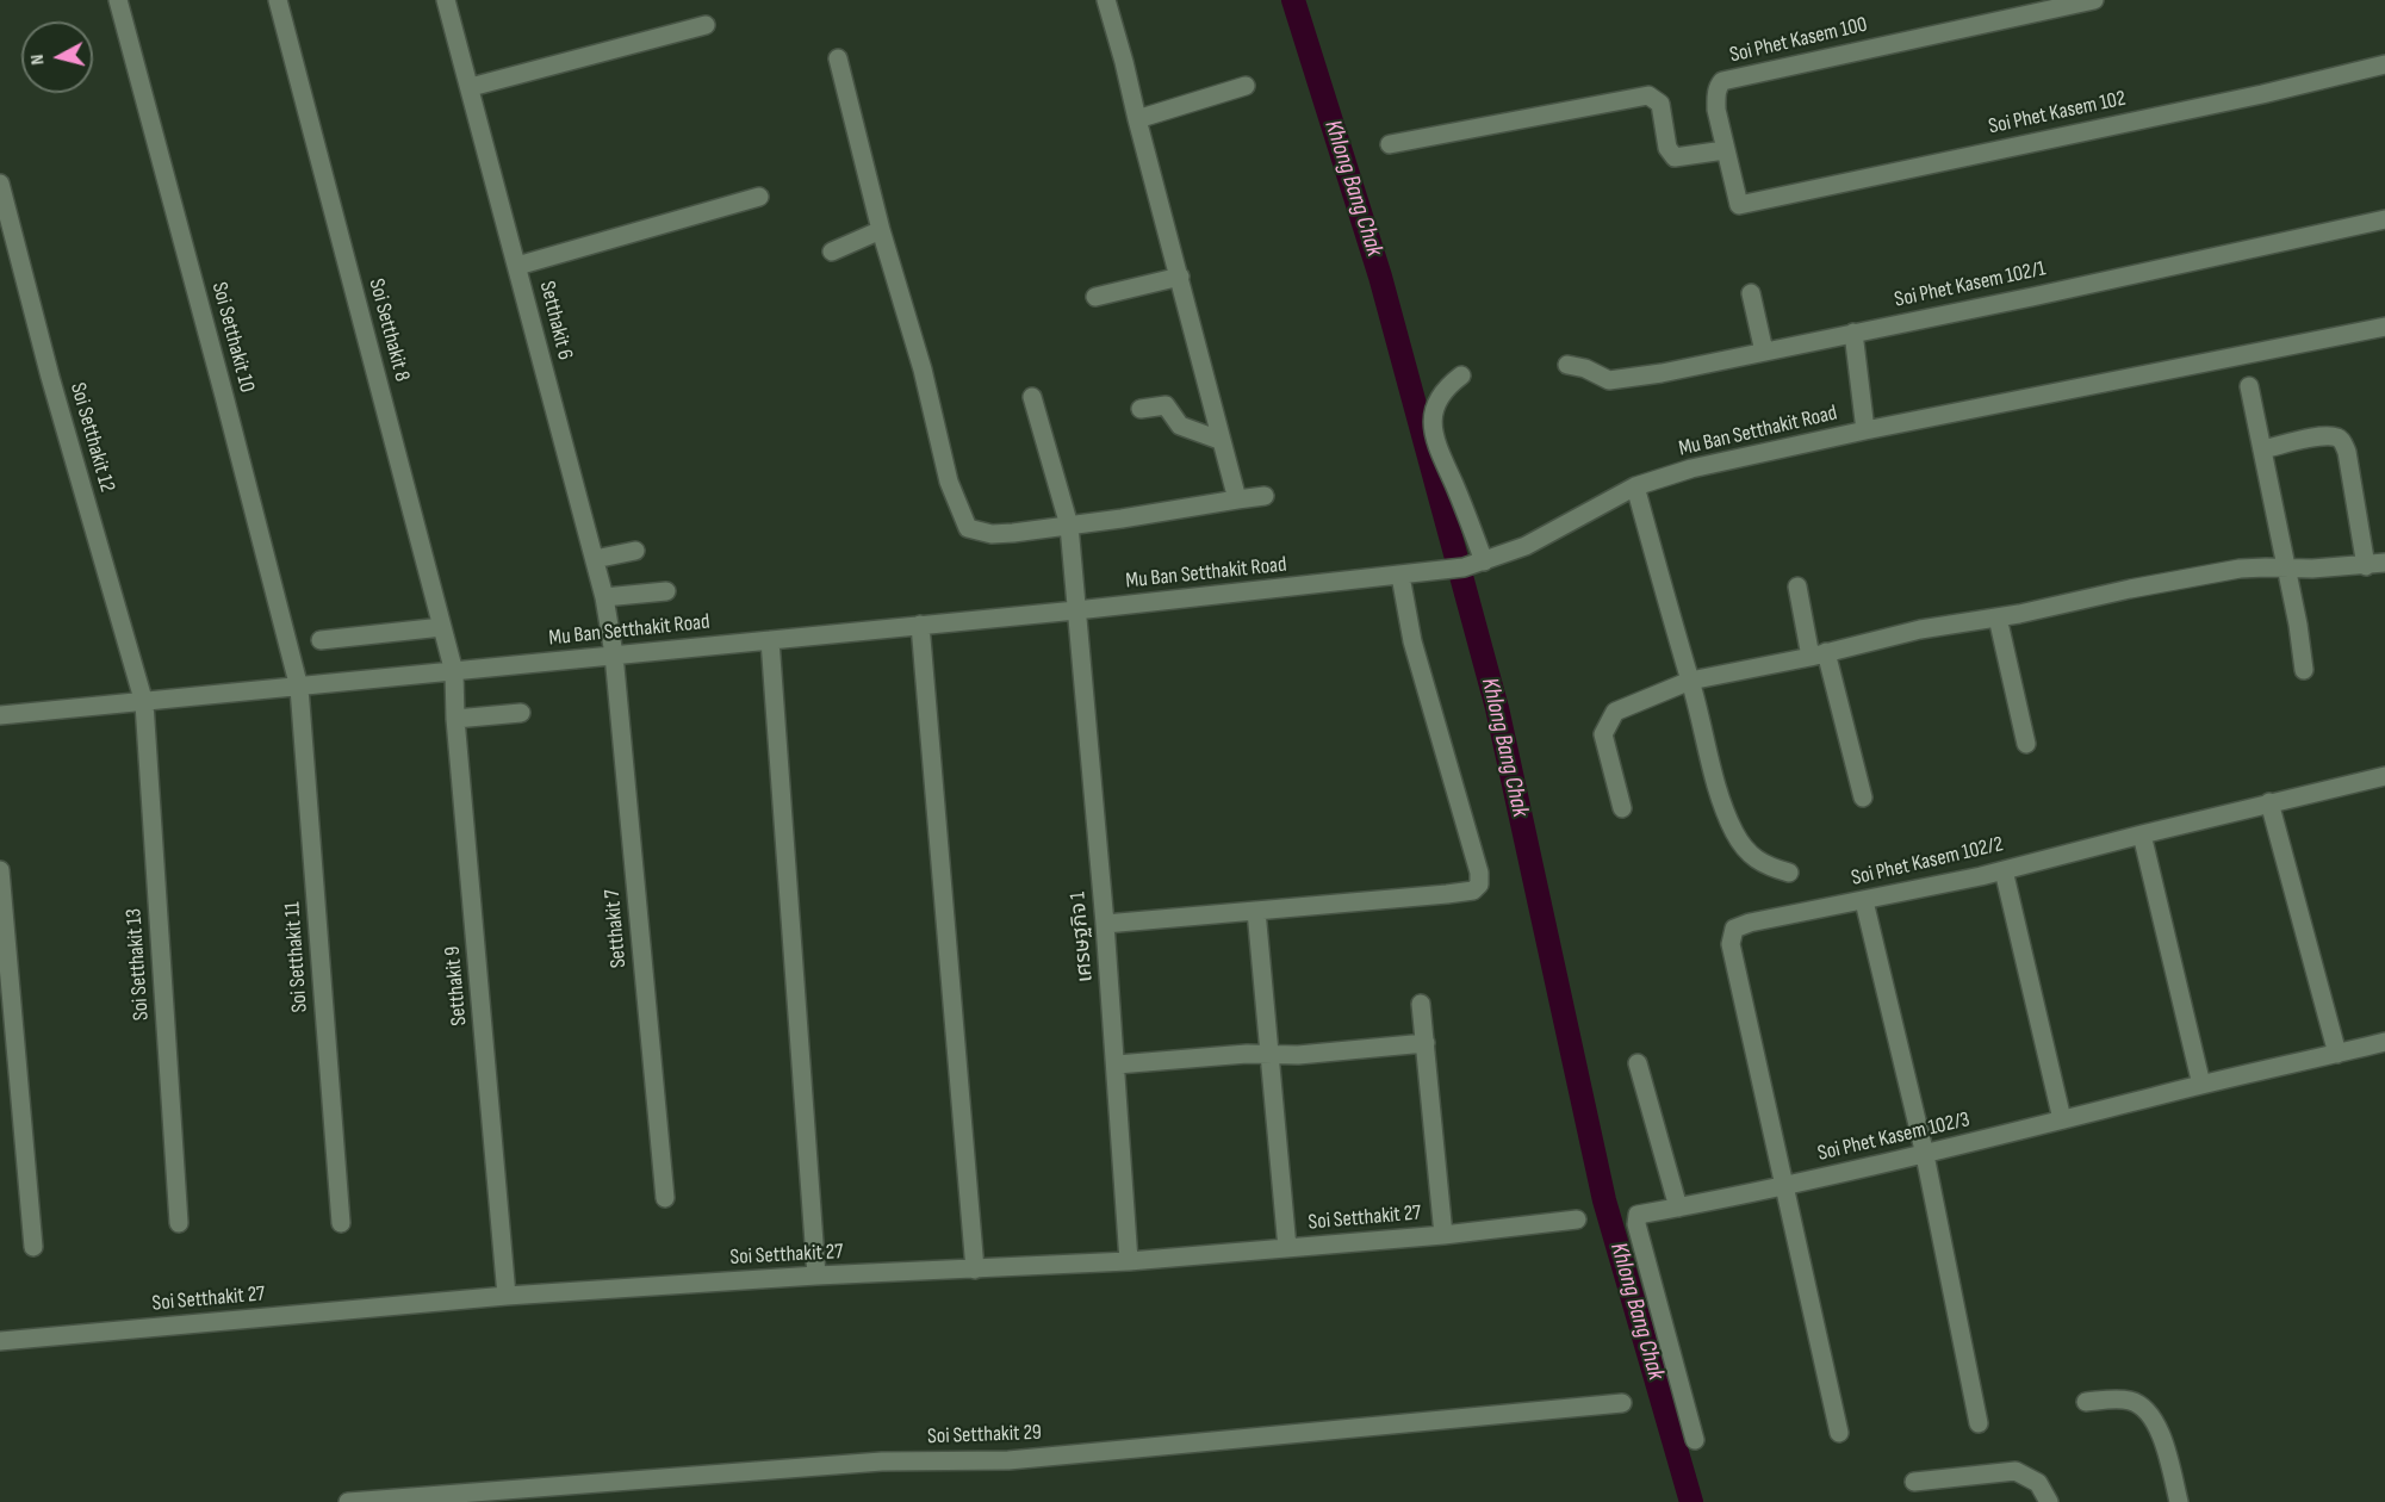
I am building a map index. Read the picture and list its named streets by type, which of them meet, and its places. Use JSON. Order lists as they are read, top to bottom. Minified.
{"streets":{"street":["Soi Phet Kasem 100","Soi Phet Kasem 102","Soi Phet Kasem 102/1","Setthakit 6","Soi Setthakit 8","Soi Setthakit 10","Mu Ban Setthakit Road","Soi Setthakit 12","Soi Phet Kasem 102/2","Setthakit 7","เศรษฐกิจ 1","Soi Setthakit 11","Soi Setthakit 13","Setthakit 9","Soi Phet Kasem 102/3","Soi Setthakit 27","Soi Setthakit 29"]},"crossings":[["Soi Phet Kasem 100","Soi Phet Kasem 102"],["Setthakit 6","Mu Ban Setthakit Road"],["Setthakit 6","Setthakit 7"],["Soi Setthakit 8","Mu Ban Setthakit Road"],["Soi Setthakit 8","Setthakit 9"],["Soi Setthakit 10","Mu Ban Setthakit Road"],["Soi Setthakit 10","Soi Setthakit 11"],["Mu Ban Setthakit Road","Soi Setthakit 12"],["Mu Ban Setthakit Road","Setthakit 7"],["Mu Ban Setthakit Road","เศรษฐกิจ 1"],["Mu Ban Setthakit Road","Soi Setthakit 11"],["Mu Ban Setthakit Road","Soi Setthakit 13"],["Mu Ban Setthakit Road","Setthakit 9"],["Soi Setthakit 12","Soi Setthakit 13"],["Soi Phet Kasem 102/2","Soi Phet Kasem 102/3"],["เศรษฐกิจ 1","Soi Setthakit 27"],["Setthakit 9","Soi Setthakit 27"]],"water":["Khlong Bang Chak"],"north":"left"}
